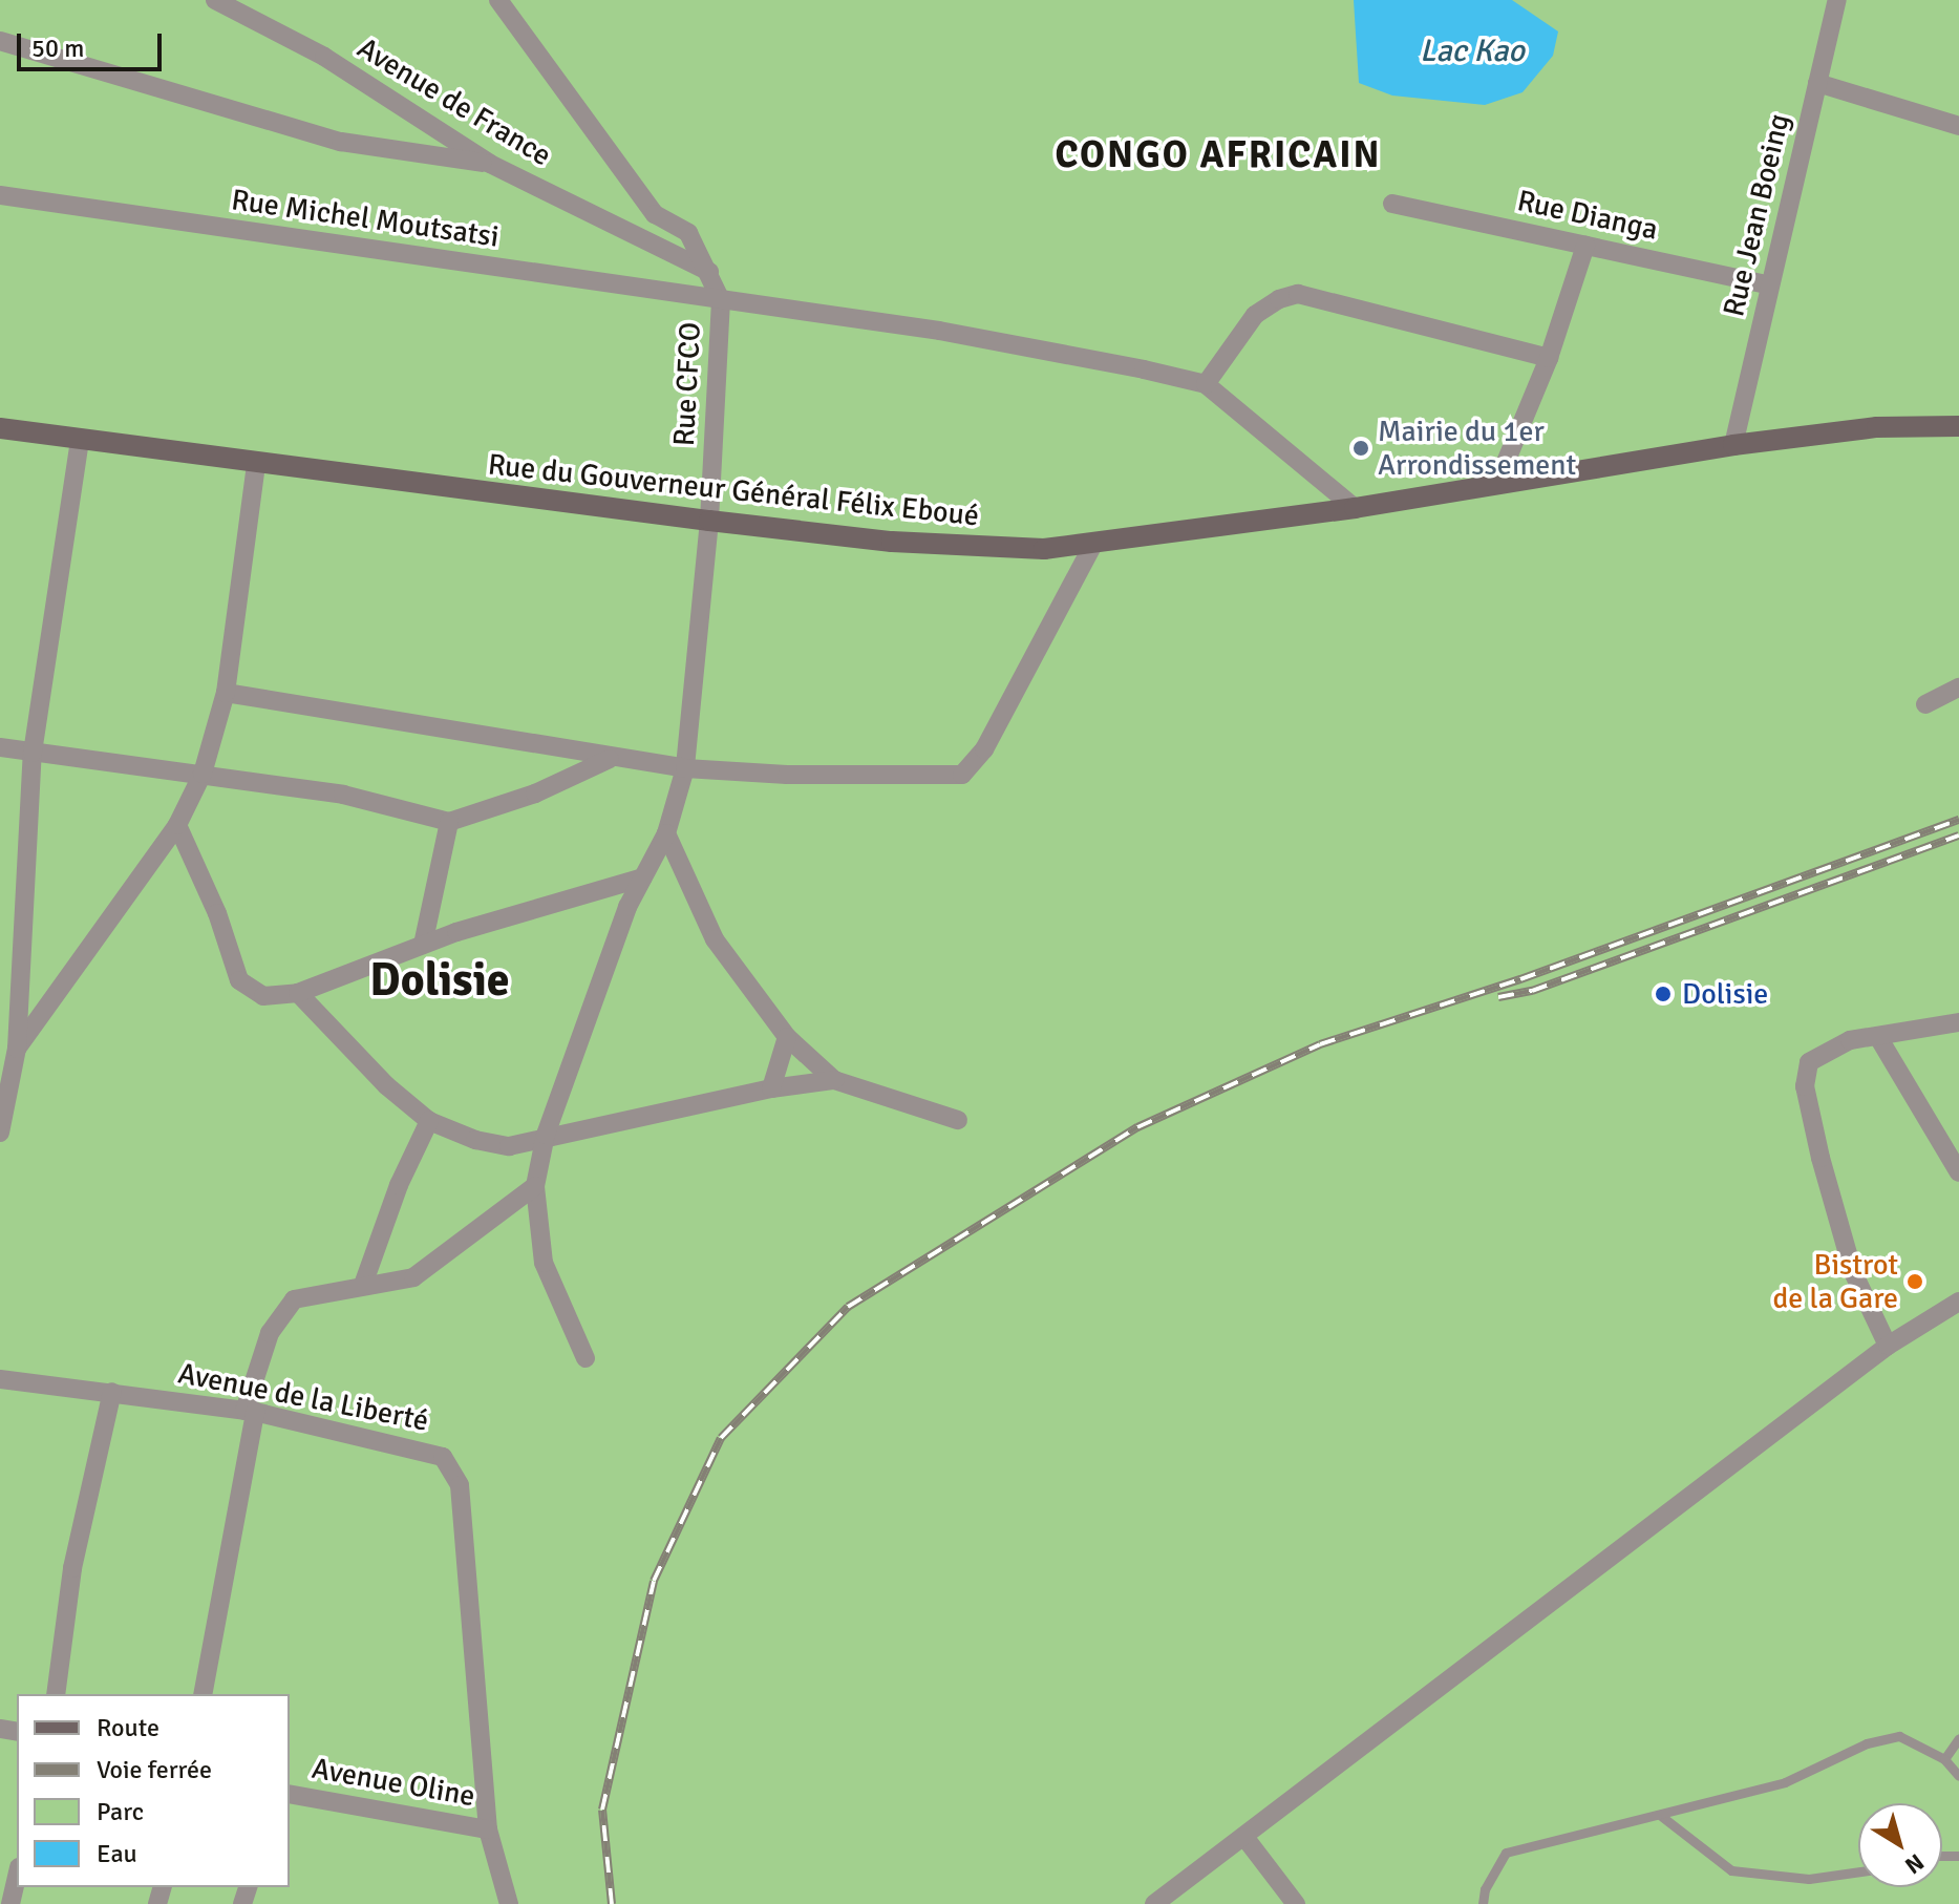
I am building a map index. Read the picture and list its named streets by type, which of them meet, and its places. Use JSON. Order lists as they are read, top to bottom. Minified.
{"streets":{"main road":["Rue du Gouverneur Général Félix Eboué"],"street":["Avenue de France","Rue Dianga","Rue Jean Boeing","Rue Michel Moutsatsi","Rue CFCO","Avenue de la Liberté","Avenue Oline"]},"crossings":[["Rue Dianga","Rue Jean Boeing"],["Rue Jean Boeing","Rue du Gouverneur Général Félix Eboué"],["Rue Michel Moutsatsi","Rue CFCO"],["Rue CFCO","Rue du Gouverneur Général Félix Eboué"],["Avenue de la Liberté","Avenue Oline"]],"districts":["CONGO AFRICAIN","Dolisie"],"water":["Lac Kao"],"places":["Mairie du 1er Arrondissement","Dolisie","Bistrot de la Gare"],"legend":["Route","Voie ferrée","Parc","Eau"],"scale_bar":"50 m","north":"bottom right"}
